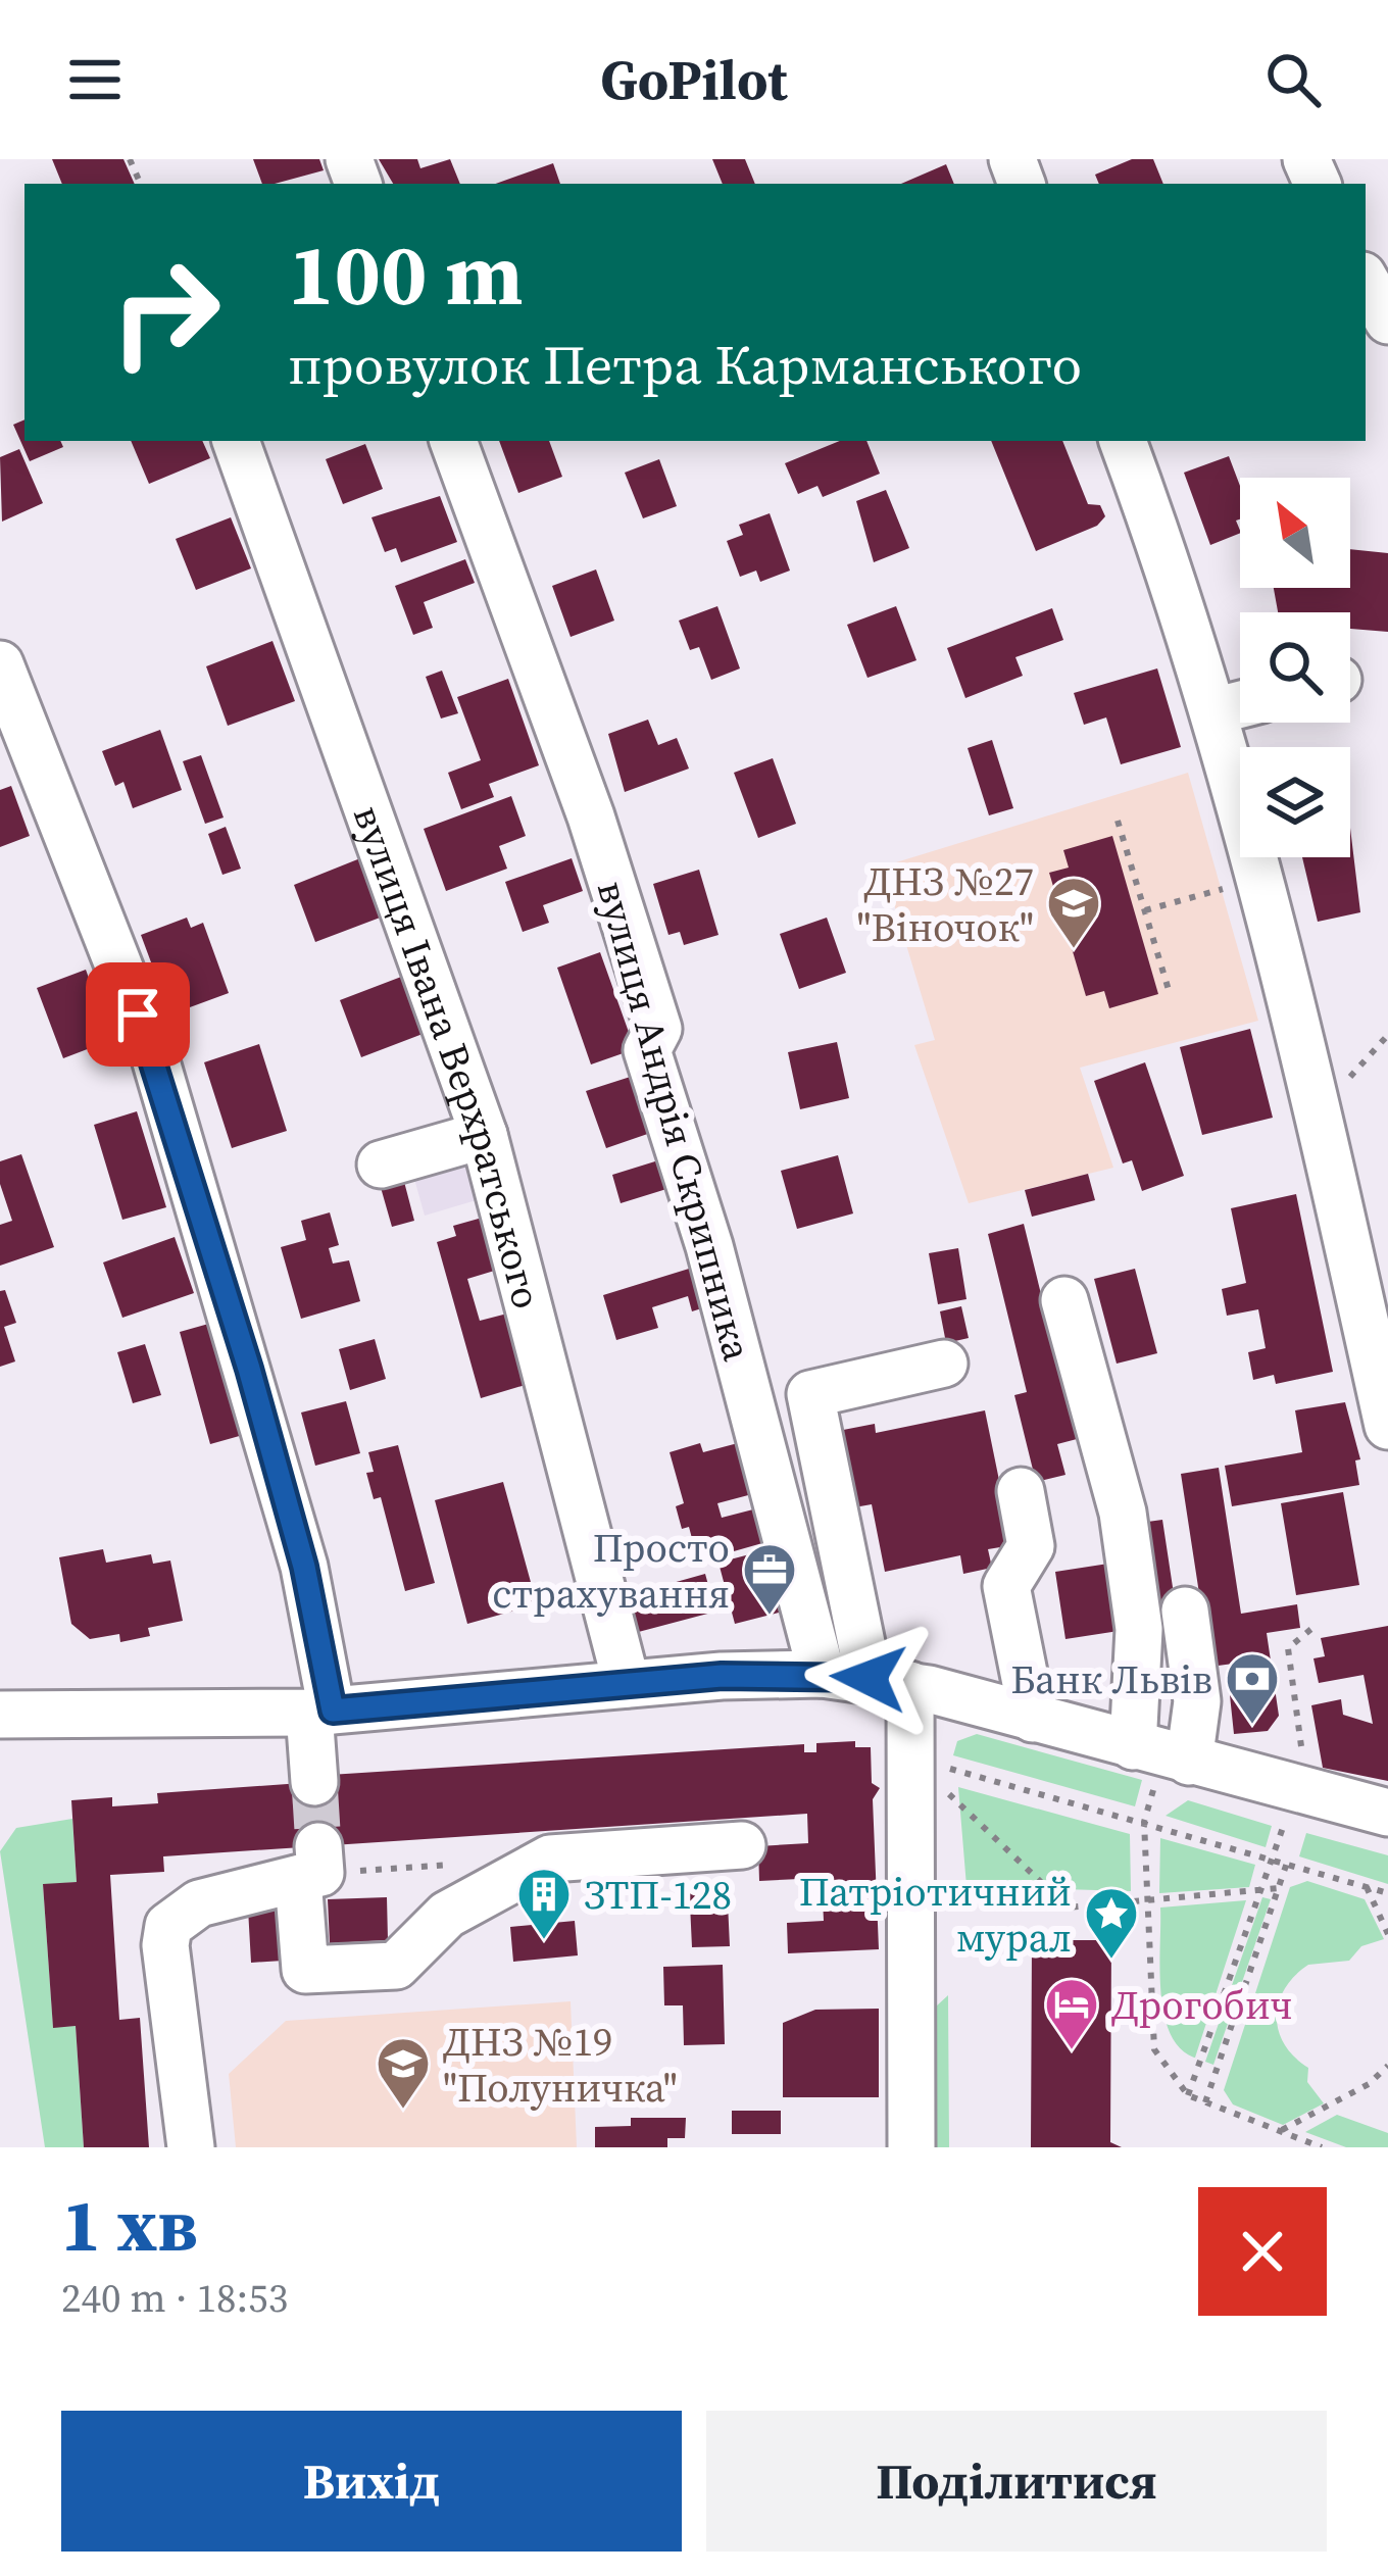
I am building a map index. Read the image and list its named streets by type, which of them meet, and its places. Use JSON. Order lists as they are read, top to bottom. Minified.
{"streets":{"street":["вулиця Івана Верхратського","вулиця Андрія Скрипника"]},"places":{"school or university":["ДНЗ №27 \"Віночок\"","ДНЗ №19 \"Полуничка\""],"office":["Просто страхування"],"bank":["Банк Львів"],"building":["ЗТП-128"],"place":["Патріотичний мурал"],"hotel":["Дрогобич"]},"north":"top left","page":{"header":"GoPilot","turn":["100 m","провулок Петра Карманського"],"heading":["1 хв","240 m · 18:53"],"buttons":["Вихід","Поділитися"]}}
